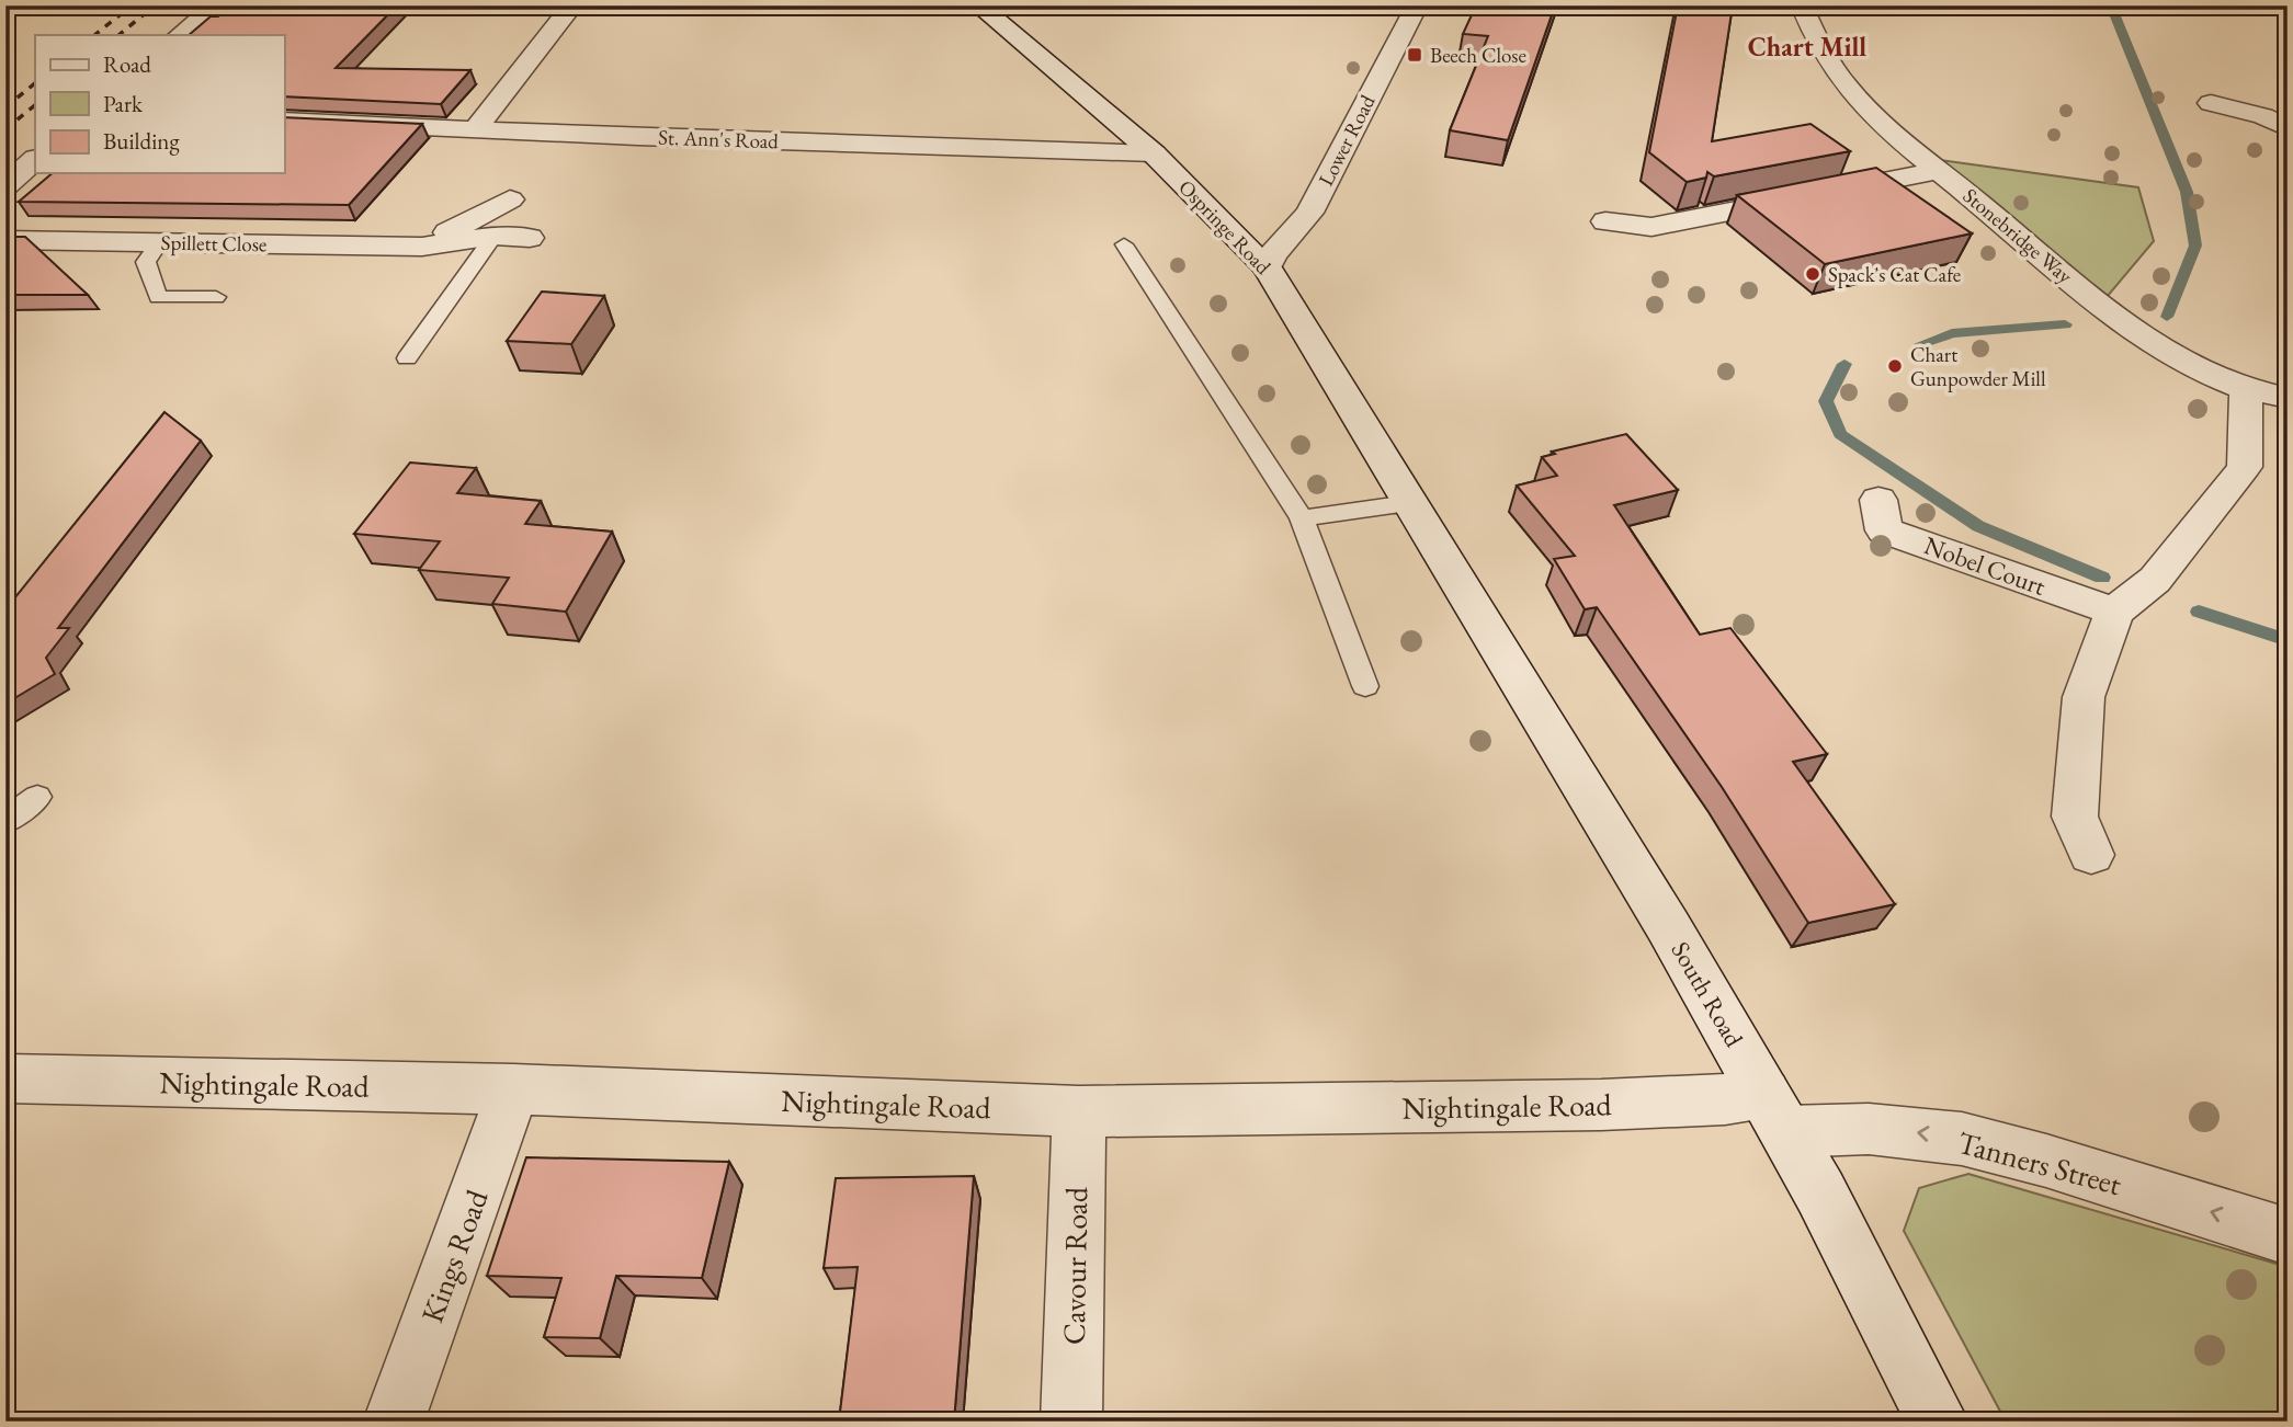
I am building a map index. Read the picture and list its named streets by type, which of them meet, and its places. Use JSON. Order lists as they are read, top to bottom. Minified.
{"streets":{"street":["St. Ann's Road","Lower Road","Ospringe Road","Stonebridge Way","Spillett Close","Nobel Court","South Road","Nightingale Road","Tanners Street","Kings Road","Cavour Road"]},"crossings":[["St. Ann's Road","Ospringe Road"],["Lower Road","Ospringe Road"],["Ospringe Road","South Road"],["South Road","Nightingale Road"],["South Road","Tanners Street"],["Nightingale Road","Tanners Street"],["Nightingale Road","Kings Road"],["Nightingale Road","Cavour Road"]],"one_way":["Tanners Street"],"districts":["Chart Mill"],"places":{"transit":["Beech Close"],"other":["Spack's Cat Cafe","Chart Gunpowder Mill"]},"legend":["Road","Park","Building"]}
